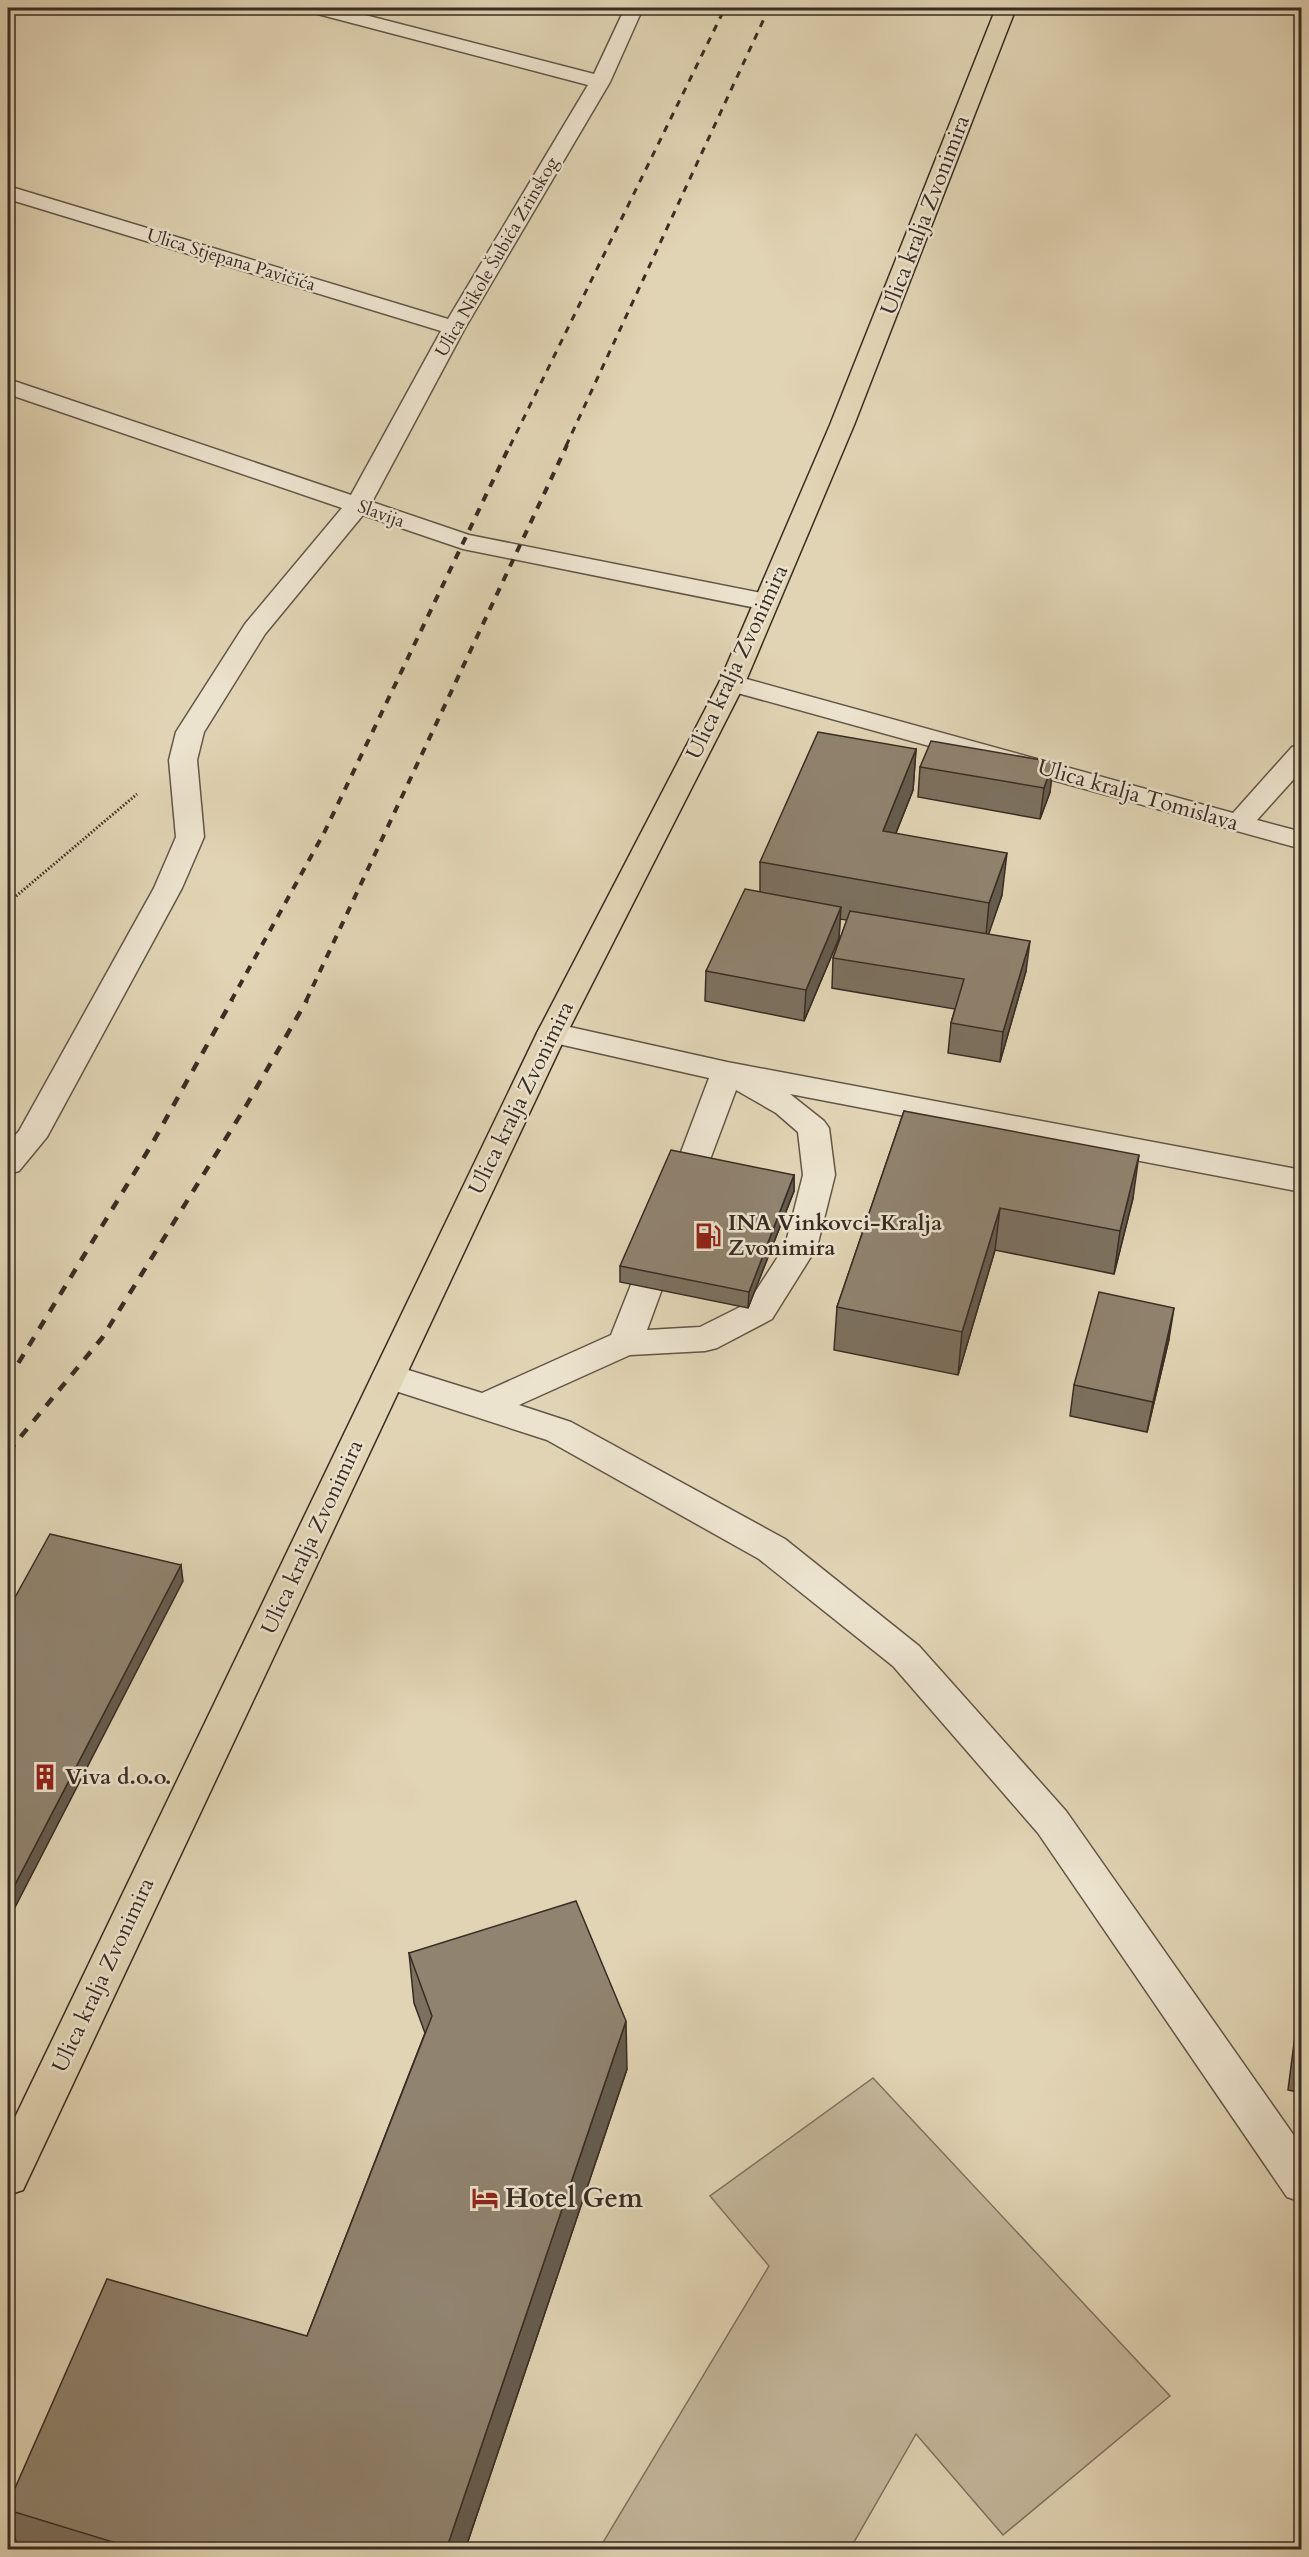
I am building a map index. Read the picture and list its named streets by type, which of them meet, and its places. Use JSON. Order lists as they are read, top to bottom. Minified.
{"streets":{"main road":["Ulica kralja Zvonimira"],"street":["Ulica Nikole Šubića Zrinskog","Ulica Stjepana Pavičića","Slavija","Ulica kralja Tomislava"]},"crossings":[["Ulica kralja Zvonimira","Slavija"],["Ulica kralja Zvonimira","Ulica kralja Tomislava"],["Ulica Nikole Šubića Zrinskog","Ulica Stjepana Pavičića"],["Ulica Nikole Šubića Zrinskog","Slavija"]],"places":{"fuel station":["INA Vinkovci-Kralja Zvonimira"],"building":["Viva d.o.o."],"hotel":["Hotel Gem"]}}
